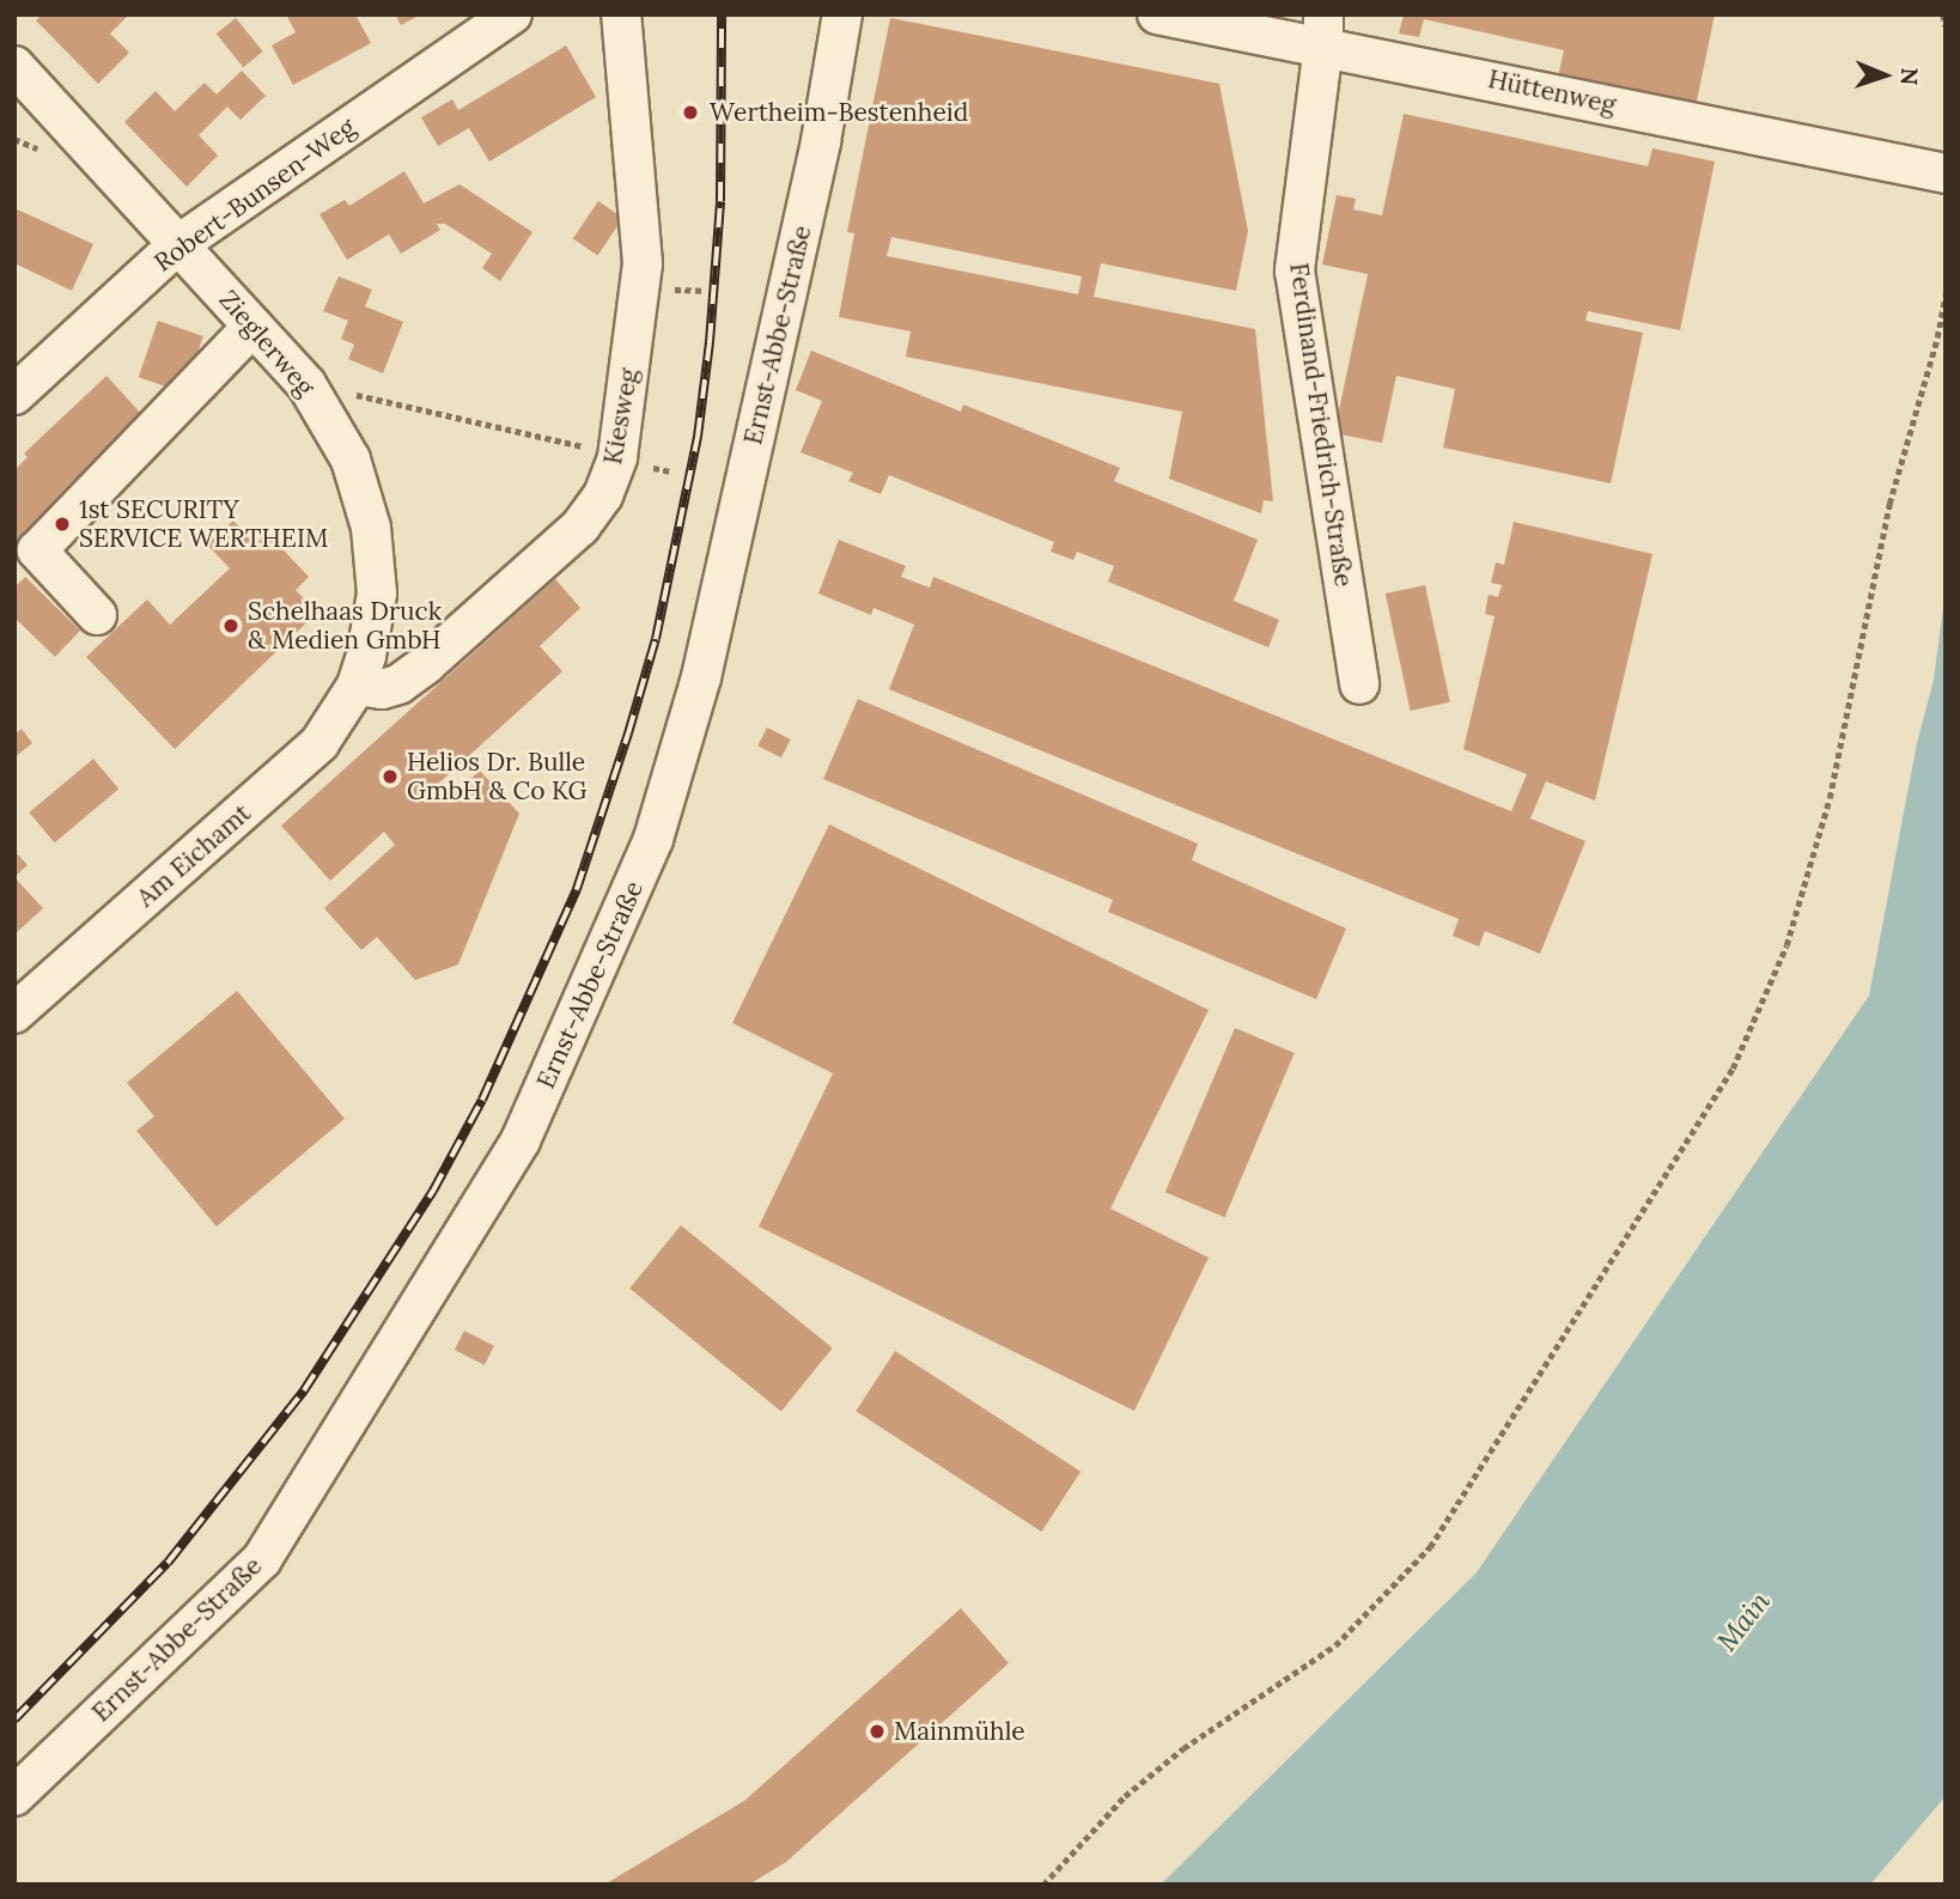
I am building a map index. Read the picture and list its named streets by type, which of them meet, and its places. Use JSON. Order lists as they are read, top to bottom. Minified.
{"streets":{"street":["Hüttenweg","Robert-Bunsen-Weg","Ernst-Abbe-Straße","Zieglerweg","Kiesweg","Ferdinand-Friedrich-Straße","Am Eichamt"]},"crossings":[["Hüttenweg","Ferdinand-Friedrich-Straße"],["Robert-Bunsen-Weg","Zieglerweg"],["Zieglerweg","Kiesweg"],["Zieglerweg","Am Eichamt"],["Kiesweg","Am Eichamt"]],"water":["Main"],"places":["Wertheim-Bestenheid","1st SECURITY SERVICE WERTHEIM","Schelhaas Druck & Medien GmbH","Helios Dr. Bulle GmbH & Co KG","Mainmühle"],"north":"right"}
